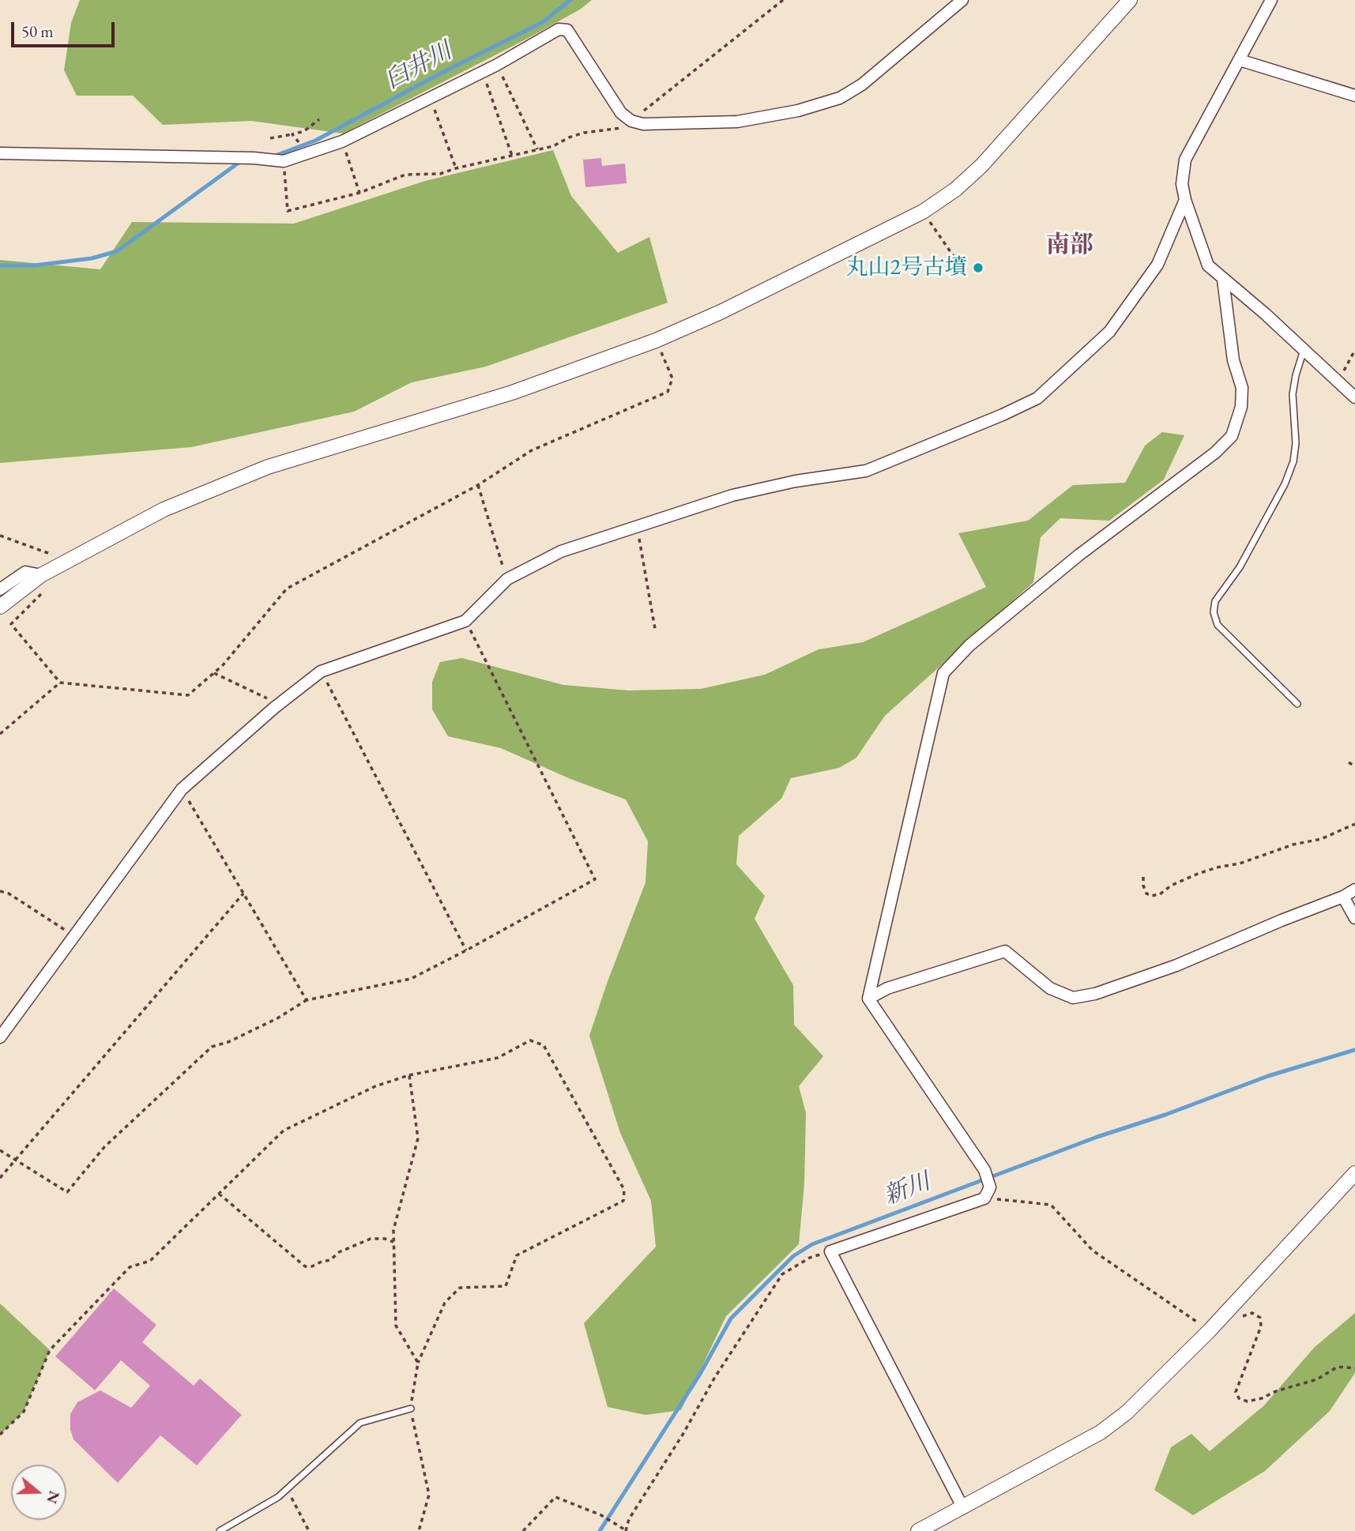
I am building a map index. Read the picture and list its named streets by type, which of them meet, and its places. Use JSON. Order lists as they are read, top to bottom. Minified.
{"districts":["南部"],"water":["臼井川","新川"],"places":["丸山2号古墳"],"scale_bar":"50 m","north":"right"}
